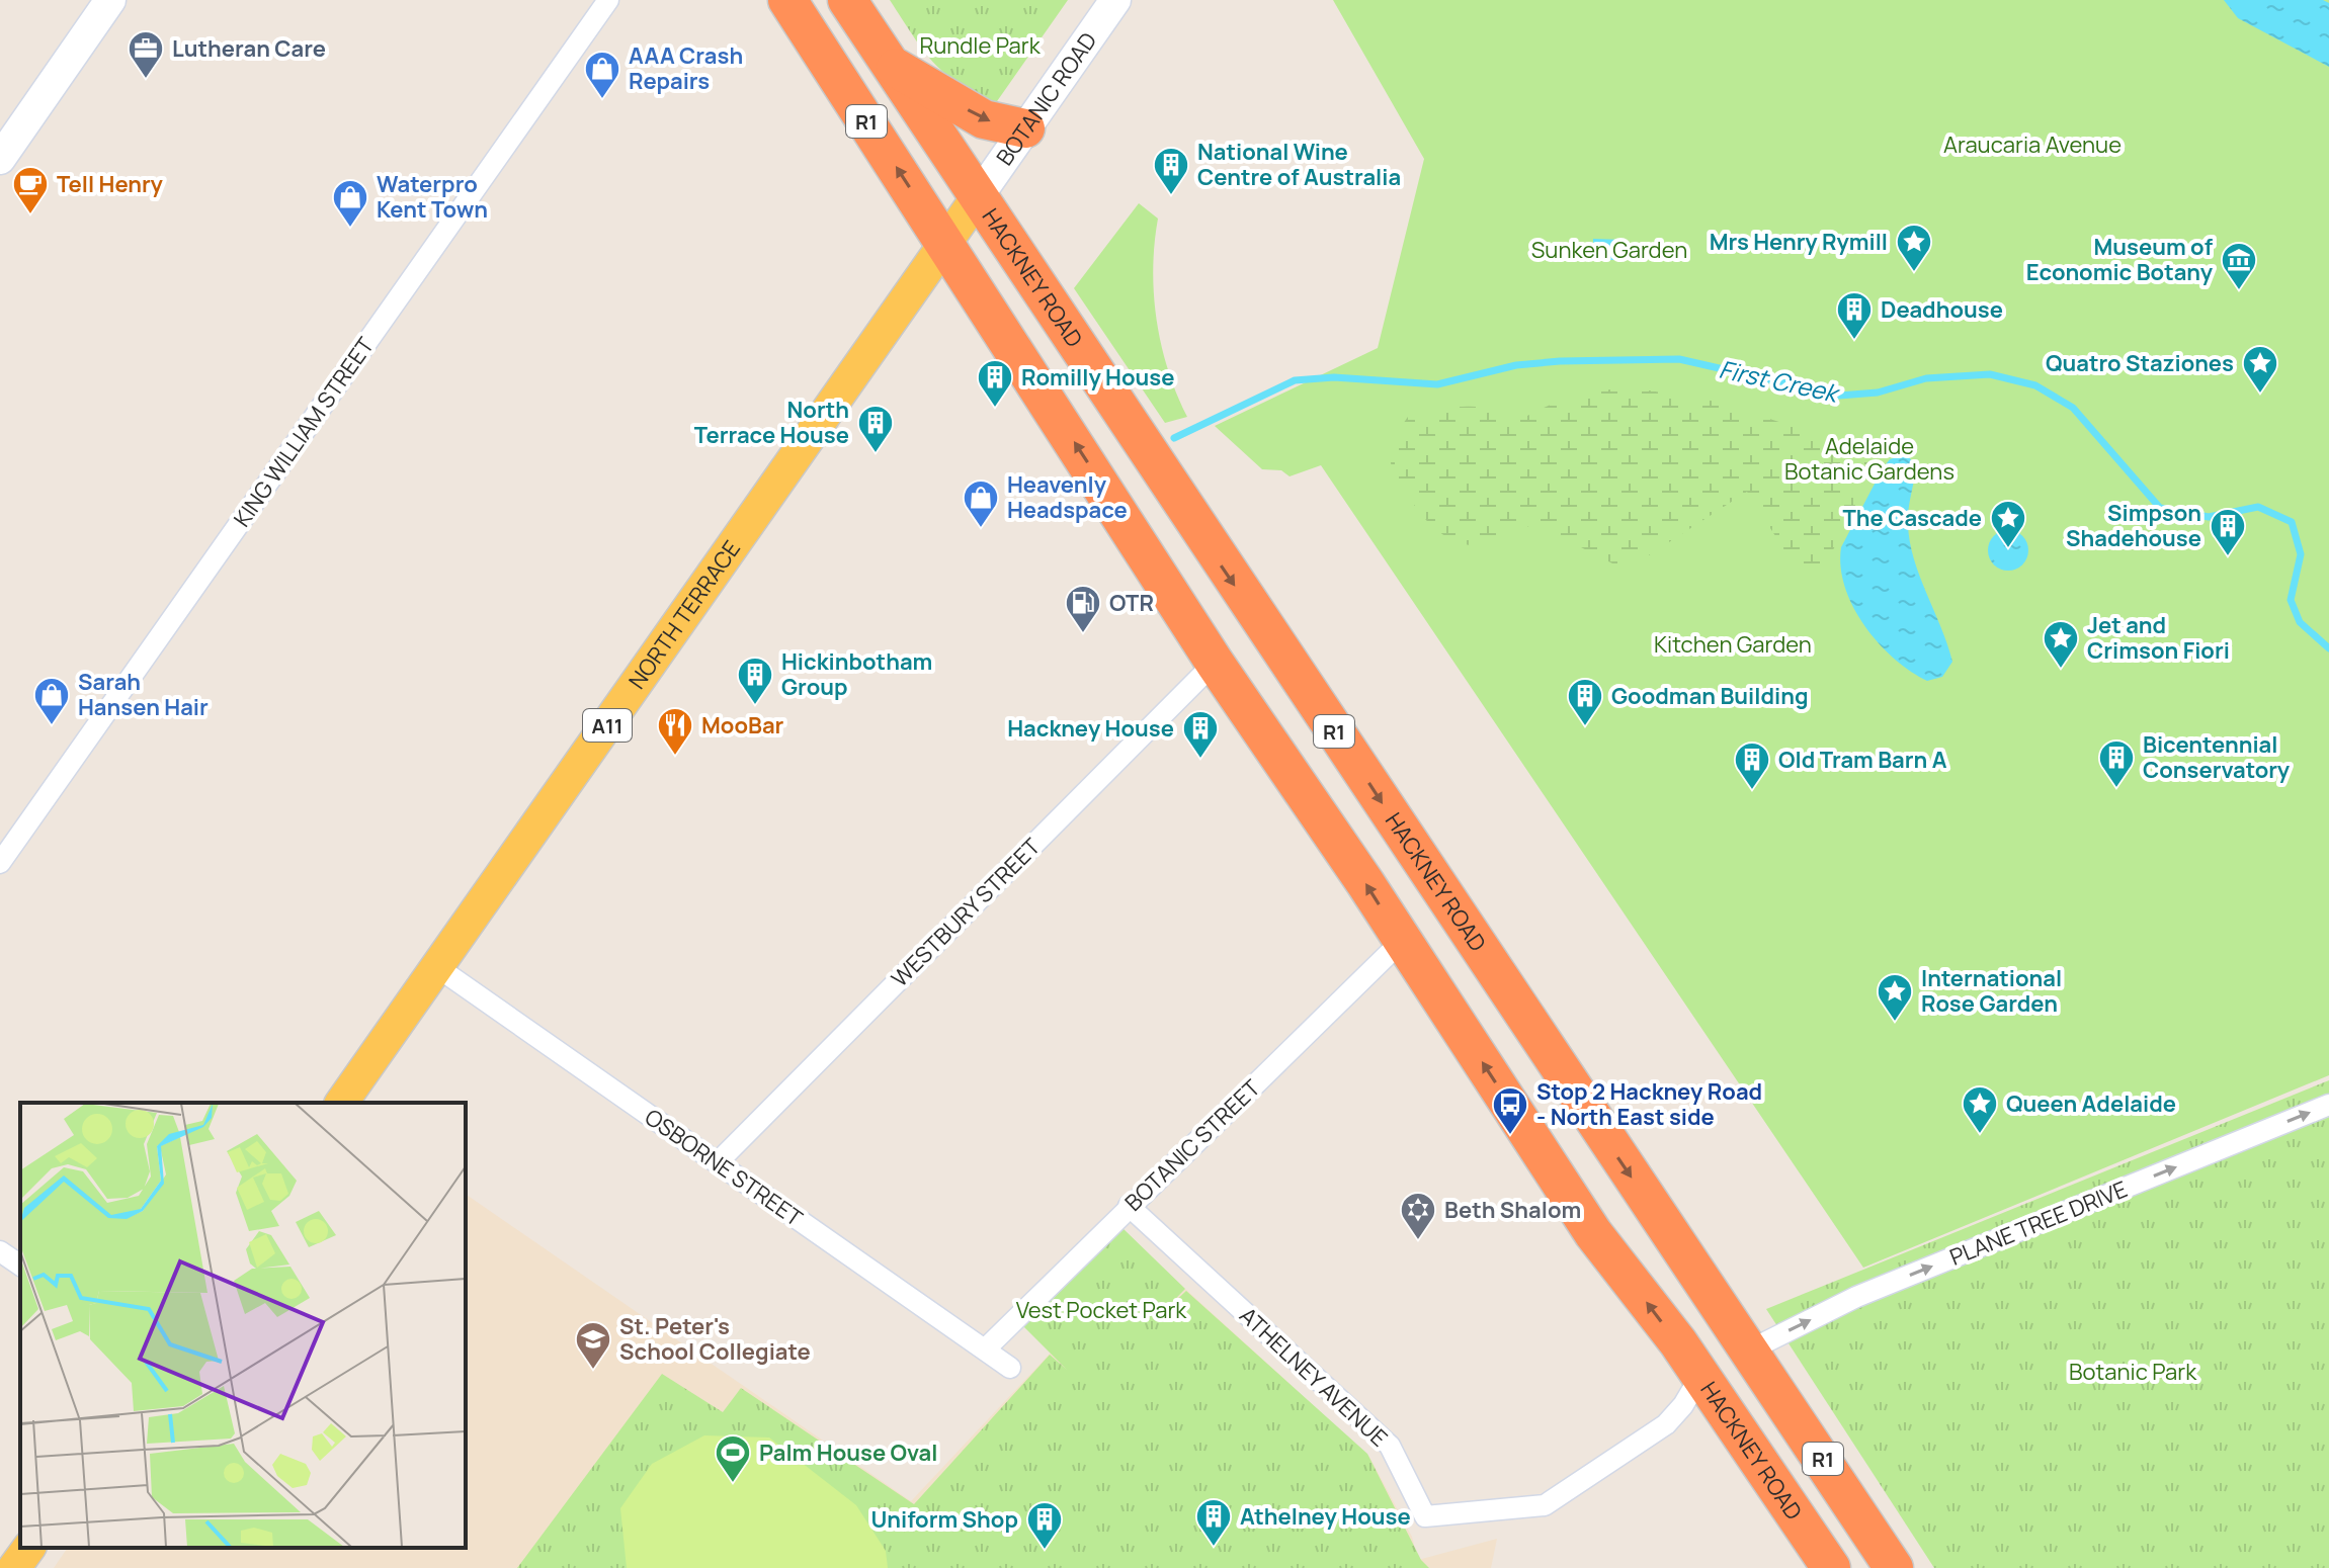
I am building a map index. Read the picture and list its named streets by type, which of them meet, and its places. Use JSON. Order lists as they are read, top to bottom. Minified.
{"streets":{"highway":["R1","HACKNEY ROAD"],"main road":["BOTANIC ROAD","NORTH TERRACE","A11"],"street":["KING WILLIAM STREET","WESTBURY STREET","BOTANIC STREET","OSBORNE STREET","PLANE TREE DRIVE","ATHELNEY AVENUE"]},"crossings":[["BOTANIC ROAD","R1"],["BOTANIC ROAD","HACKNEY ROAD"],["BOTANIC ROAD","A11"],["R1","HACKNEY ROAD"],["R1","NORTH TERRACE"],["R1","A11"],["HACKNEY ROAD","NORTH TERRACE"],["HACKNEY ROAD","A11"],["HACKNEY ROAD","WESTBURY STREET"],["HACKNEY ROAD","BOTANIC STREET"],["HACKNEY ROAD","PLANE TREE DRIVE"],["HACKNEY ROAD","ATHELNEY AVENUE"],["NORTH TERRACE","A11"],["NORTH TERRACE","OSBORNE STREET"],["WESTBURY STREET","OSBORNE STREET"],["BOTANIC STREET","OSBORNE STREET"],["BOTANIC STREET","ATHELNEY AVENUE"]],"one_way":["PLANE TREE DRIVE"],"water":["First Creek"],"parks":["Rundle Park","Araucaria Avenue","Sunken Garden","Adelaide Botanic Gardens","Kitchen Garden","Vest Pocket Park","Botanic Park"],"places":{"office":["Lutheran Care"],"shop":["AAA Crash Repairs","Waterpro Kent Town","Heavenly Headspace","Sarah Hansen Hair"],"building":["National Wine Centre of Australia","Deadhouse","Romilly House","North Terrace House","Simpson Shadehouse","Hickinbotham Group","Goodman Building","Hackney House","Bicentennial Conservatory","Old Tram Barn A","Athelney House","Uniform Shop"],"cafe":["Tell Henry"],"place":["Mrs Henry Rymill","Quatro Staziones","The Cascade","Jet and Crimson Fiori","International Rose Garden","Queen Adelaide"],"museum":["Museum of Economic Botany"],"fuel station":["OTR"],"restaurant":["MooBar"],"bus stop":["Stop 2 Hackney Road - North East side"],"synagogue":["Beth Shalom"],"school or university":["St. Peter's School Collegiate"],"sports":["Palm House Oval"]}}
